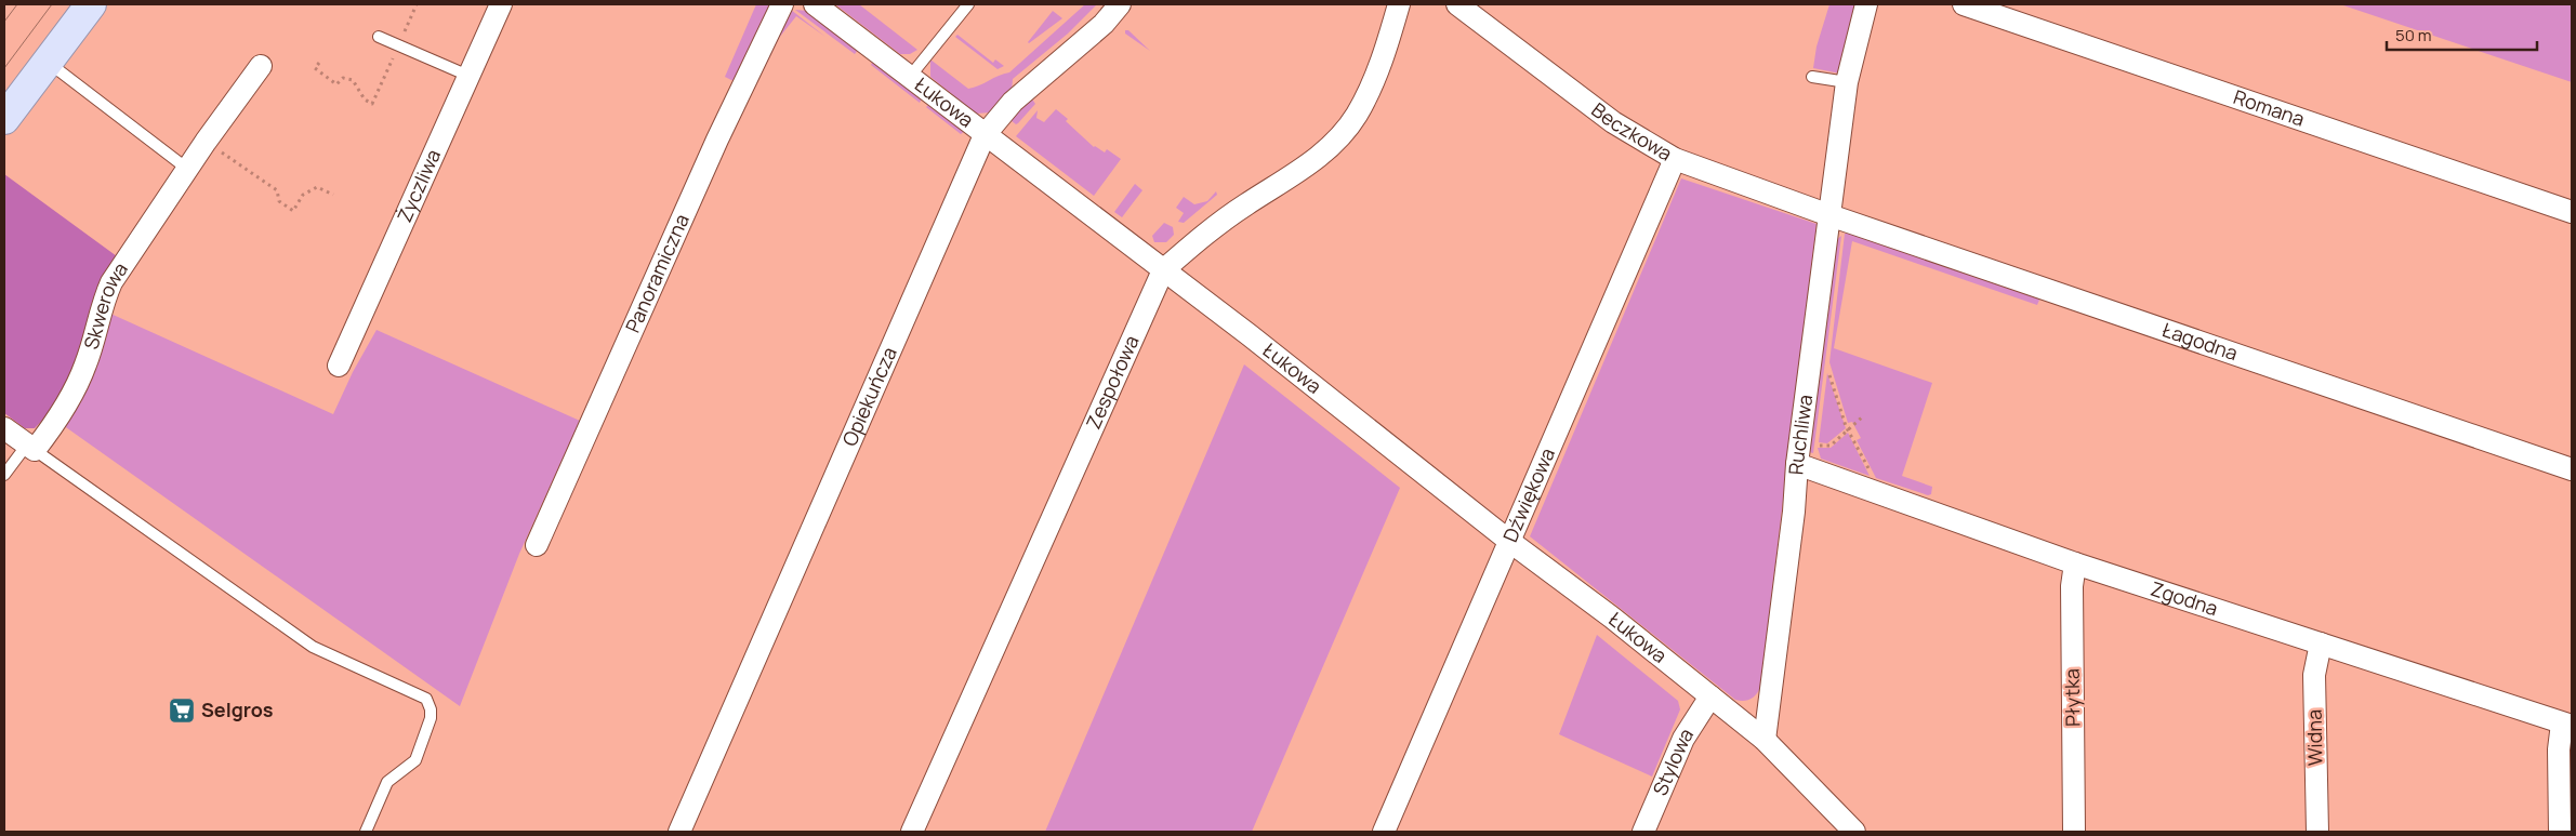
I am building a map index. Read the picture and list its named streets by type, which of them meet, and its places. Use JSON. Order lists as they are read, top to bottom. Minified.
{"streets":{"street":["Łukowa","Romana","Beczkowa","Życzliwa","Panoramiczna","Skwerowa","Łagodna","Zespołowa","Opiekuńcza","Ruchliwa","Dźwiękowa","Zgodna","Płytka","Widna","Stylowa"]},"crossings":[["Łukowa","Zespołowa"],["Łukowa","Opiekuńcza"],["Łukowa","Ruchliwa"],["Łukowa","Dźwiękowa"],["Łukowa","Stylowa"],["Beczkowa","Łagodna"],["Beczkowa","Ruchliwa"],["Beczkowa","Dźwiękowa"],["Łagodna","Ruchliwa"],["Ruchliwa","Zgodna"],["Zgodna","Płytka"],["Zgodna","Widna"]],"places":{"supermarket":["Selgros"]},"scale_bar":"50 m"}
